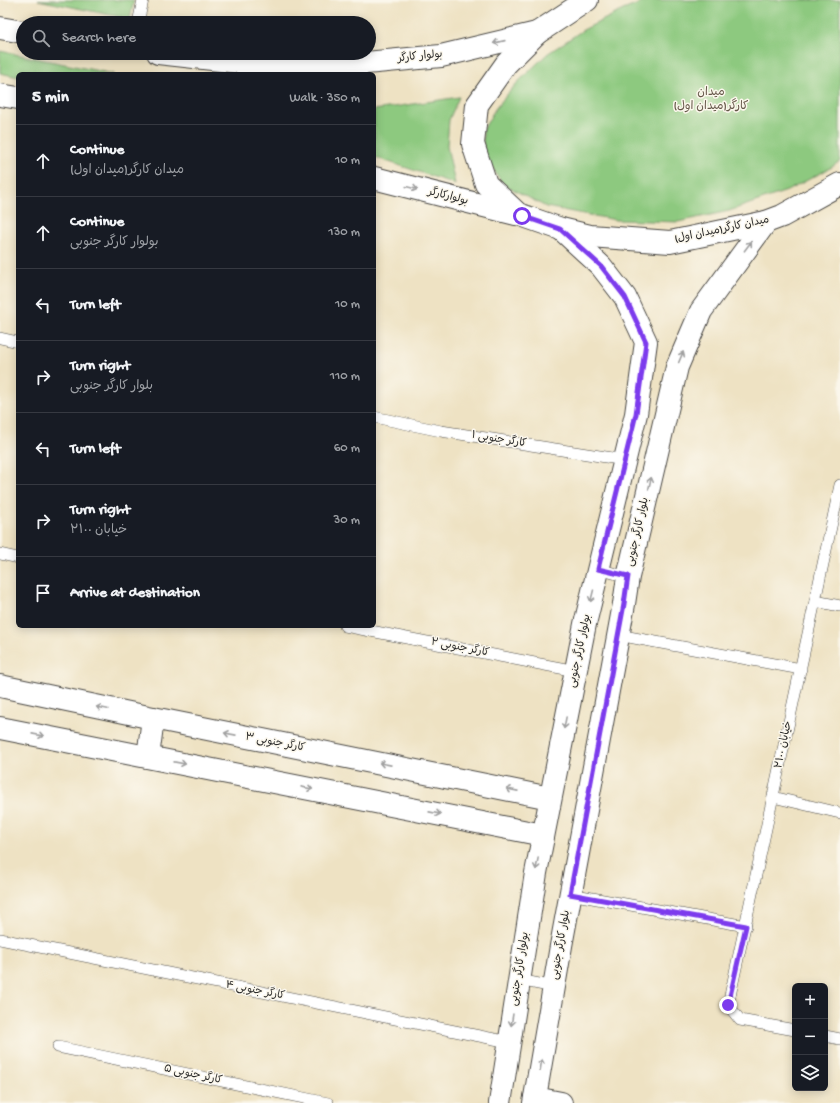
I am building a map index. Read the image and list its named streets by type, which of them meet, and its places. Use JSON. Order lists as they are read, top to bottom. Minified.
{"streets":{"street":["بولوار کارگر","بولوارکارگر","میدان کارگر(میدان اول)","بلوار کارگر جنوبی","بولوار کارگر جنوبی","کارگر جنوبی ۳"],"lane":["کارگر جنوبی ۱","کارگر جنوبی ۲","خیابان ۲۱۰۰","کارگر جنوبی ۴","کارگر جنوبی ۵"]},"crossings":[["بولوار کارگر","میدان کارگر(میدان اول)"],["بولوارکارگر","میدان کارگر(میدان اول)"],["میدان کارگر(میدان اول)","بلوار کارگر جنوبی"],["میدان کارگر(میدان اول)","بولوار کارگر جنوبی"],["کارگر جنوبی ۱","بولوار کارگر جنوبی"],["کارگر جنوبی ۲","بولوار کارگر جنوبی"],["بولوار کارگر جنوبی","کارگر جنوبی ۳"],["بولوار کارگر جنوبی","کارگر جنوبی ۴"]],"one_way":["بولوار کارگر","بولوارکارگر","بلوار کارگر جنوبی","بولوار کارگر جنوبی"],"districts":["میدان کارگر(میدان اول)"],"page":{"search":"Search here","heading":["5 min","Walk · 350 m"],"list":[["Continue","میدان کارگر(میدان اول)","10 m"],["Continue","بولوار کارگر جنوبی","130 m"],["Turn left","10 m"],["Turn right","بلوار کارگر جنوبی","110 m"],["Turn left","60 m"],["Turn right","خیابان ۲۱۰۰","30 m"],"Arrive at destination"],"map_buttons":["+","−"]}}
